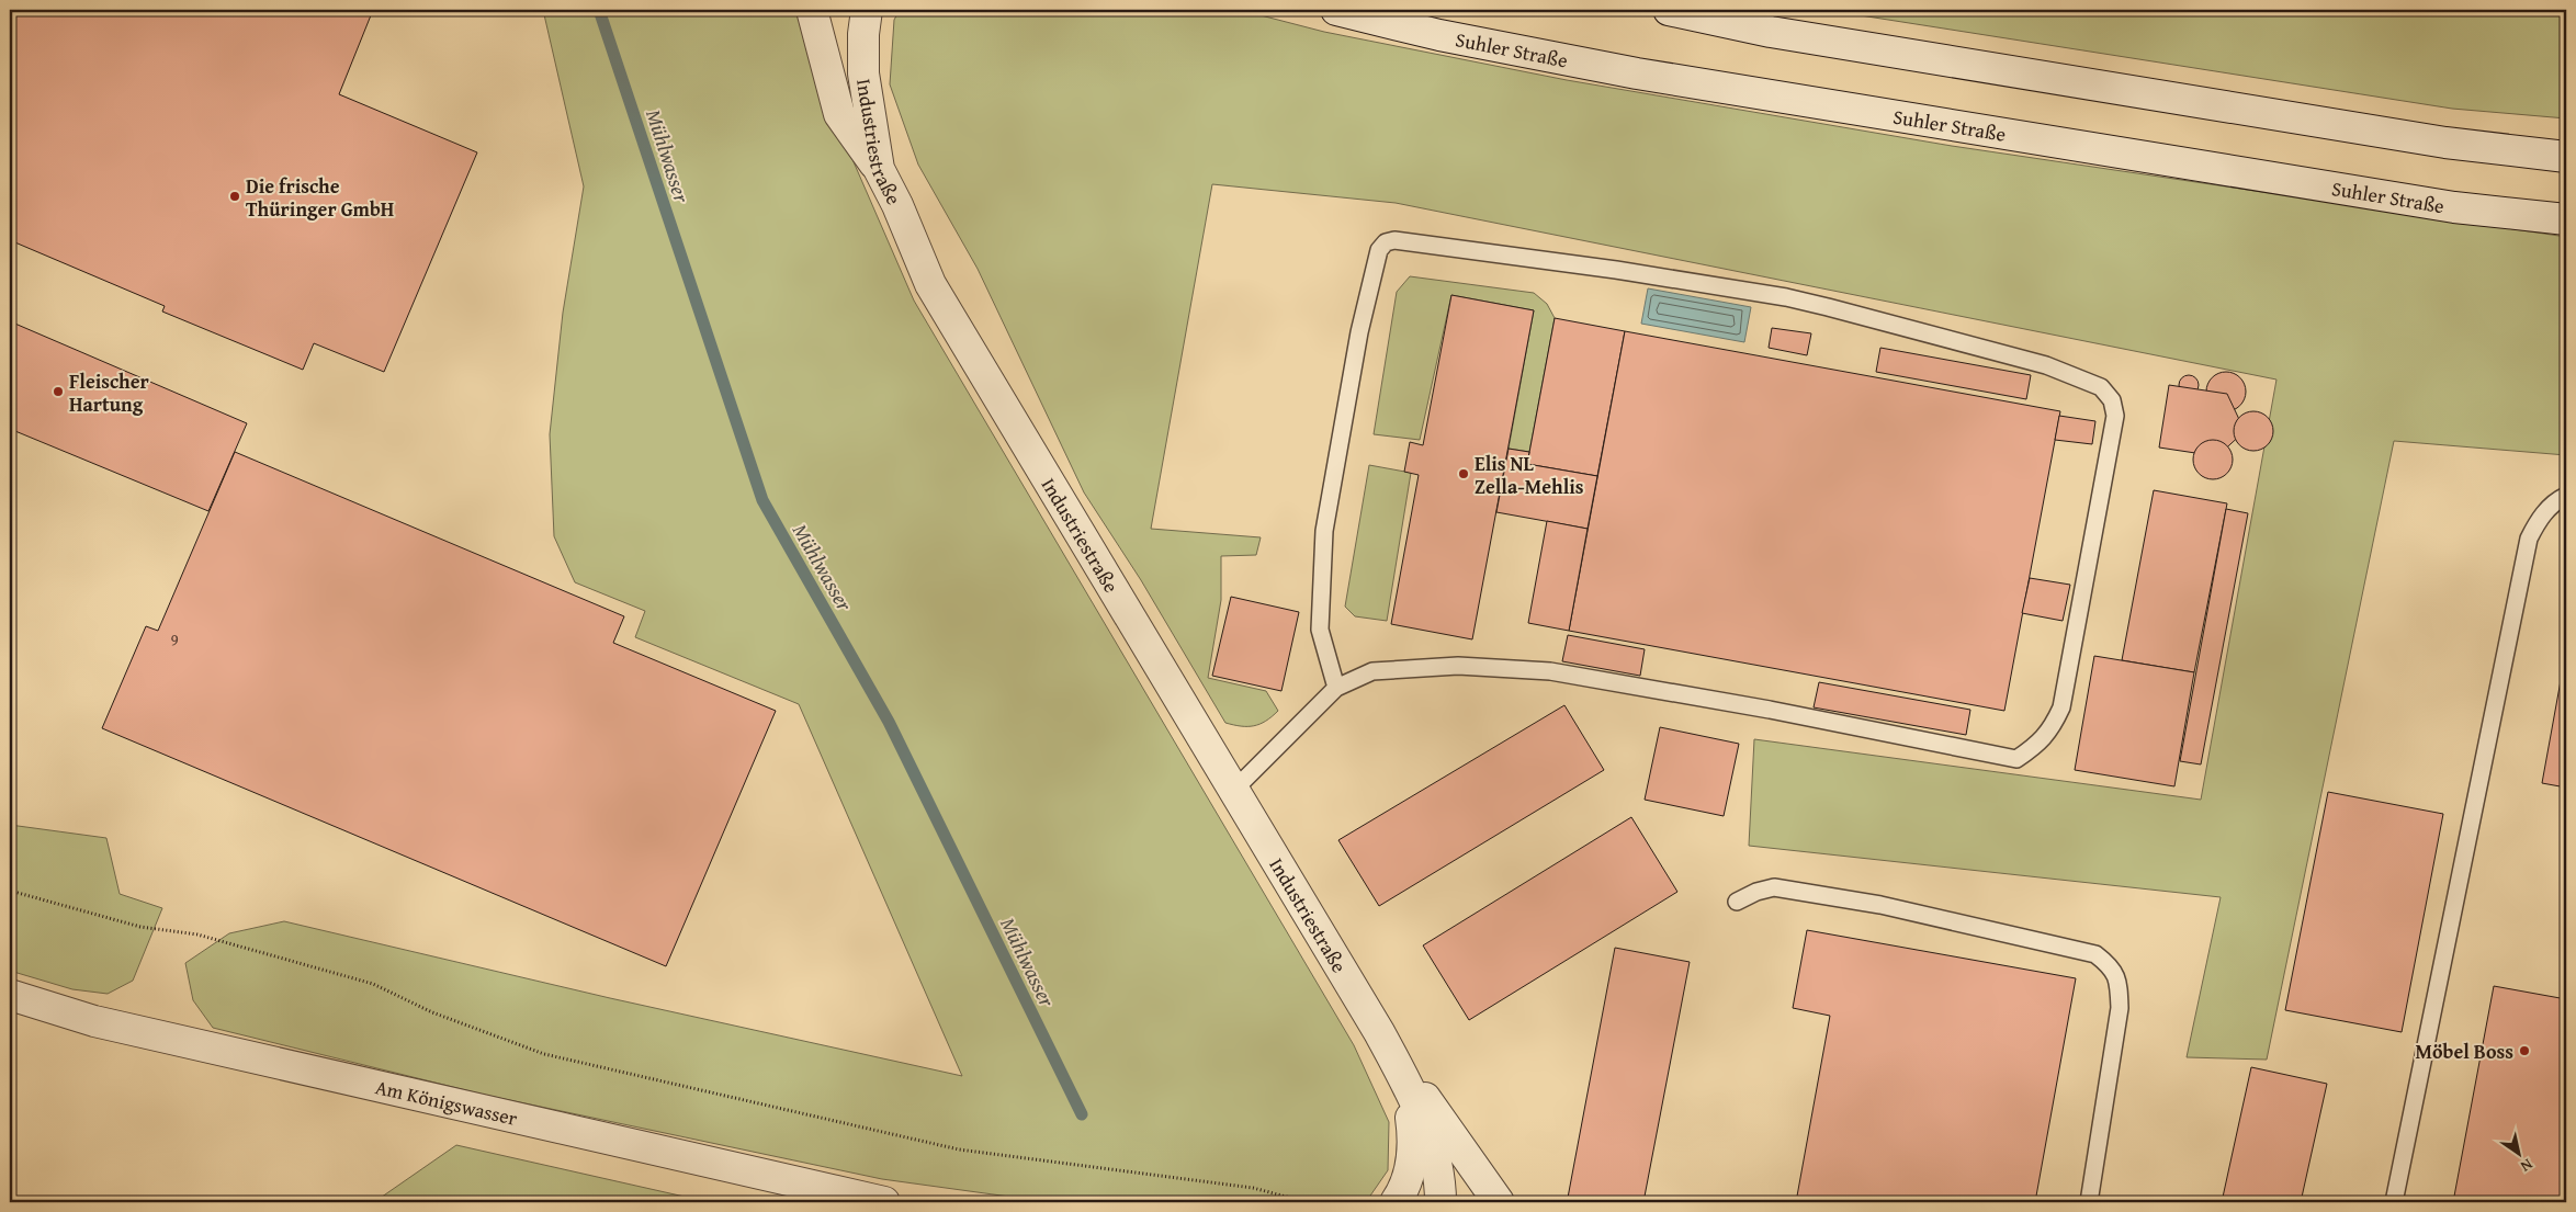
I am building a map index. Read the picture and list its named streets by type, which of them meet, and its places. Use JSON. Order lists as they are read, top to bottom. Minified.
{"streets":{"street":["Suhler Straße","Industriestraße","Am Königswasser"]},"water":["Mühlwasser"],"places":["Die frische Thüringer GmbH","Fleischer Hartung","Elis NL Zella-Mehlis","Möbel Boss"],"house_numbers":["9"],"north":"bottom right"}
